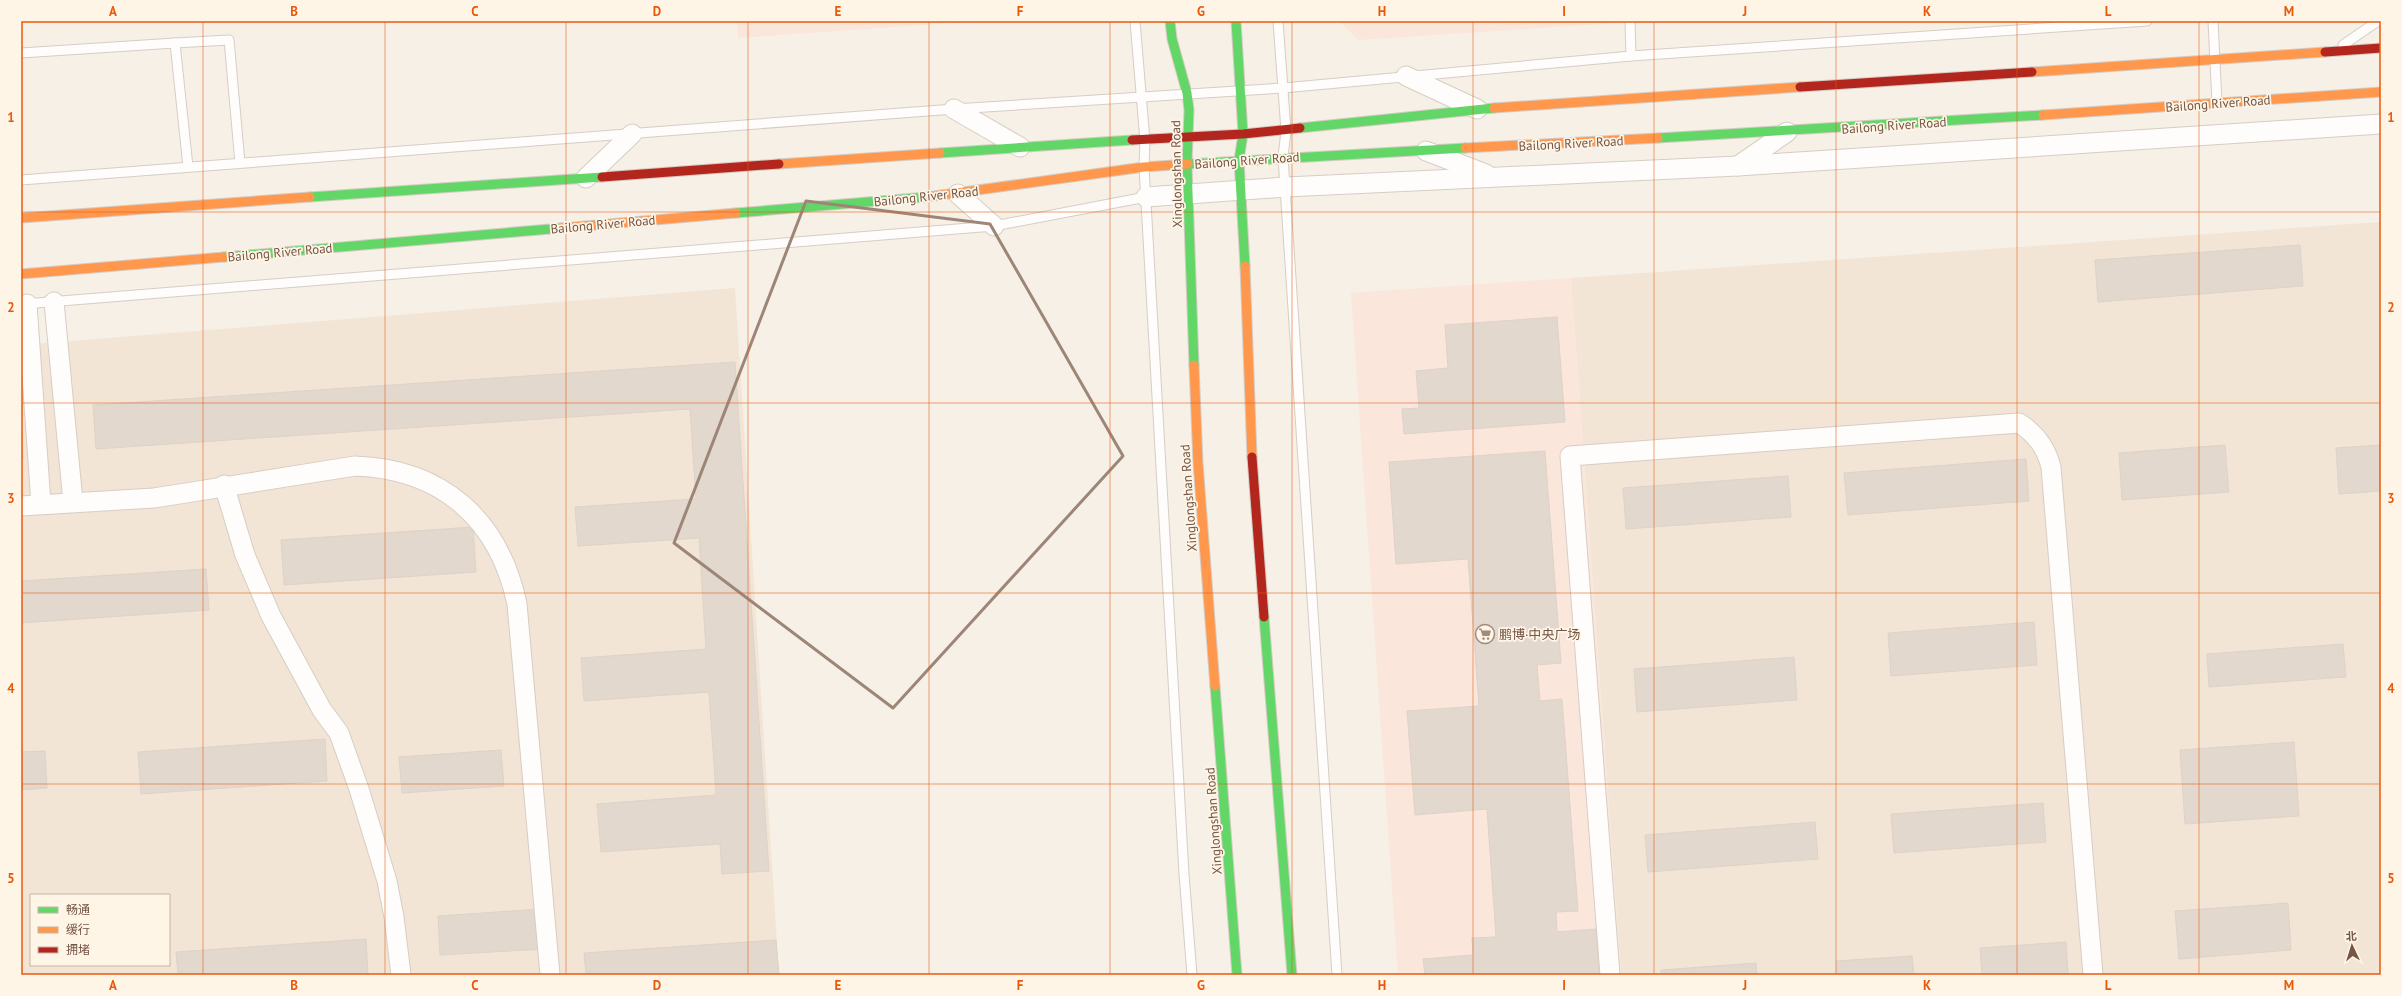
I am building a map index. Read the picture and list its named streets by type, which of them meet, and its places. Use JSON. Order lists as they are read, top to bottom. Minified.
{"streets":{"main road":["Bailong River Road","Xinglongshan Road"]},"crossings":[["Bailong River Road","Xinglongshan Road"]],"places":{"supermarket":["鹏博·中央广场"]},"legend":["畅通","缓行","拥堵"],"north":"top","grid":{"columns":["A","B","C","D","E","F","G","H","I","J","K","L","M"],"rows":["1","2","3","4","5"]}}
